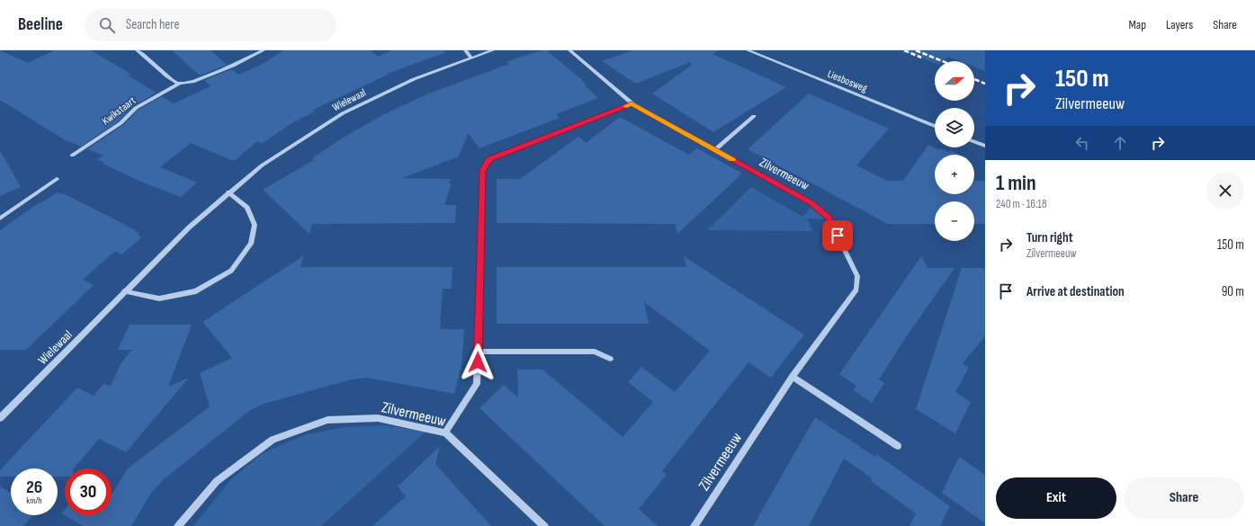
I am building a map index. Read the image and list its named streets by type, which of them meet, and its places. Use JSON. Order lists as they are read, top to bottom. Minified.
{"streets":{"street":["Liesbosweg","Wielewaal","Kwikstaart","Zilvermeeuw"]},"north":"right","page":{"header":"Beeline","search":"Search here","nav":["Map","Layers","Share"],"turn":["150 m","Zilvermeeuw"],"map_buttons":["+","−"],"heading":["1 min","240 m · 16:18"],"list":[{"name":"Turn right","note":"Zilvermeeuw","value":"150 m"},{"name":"Arrive at destination","value":"90 m"}],"speed":"26 km/h","limit":"30","buttons":["Exit","Share"]}}
